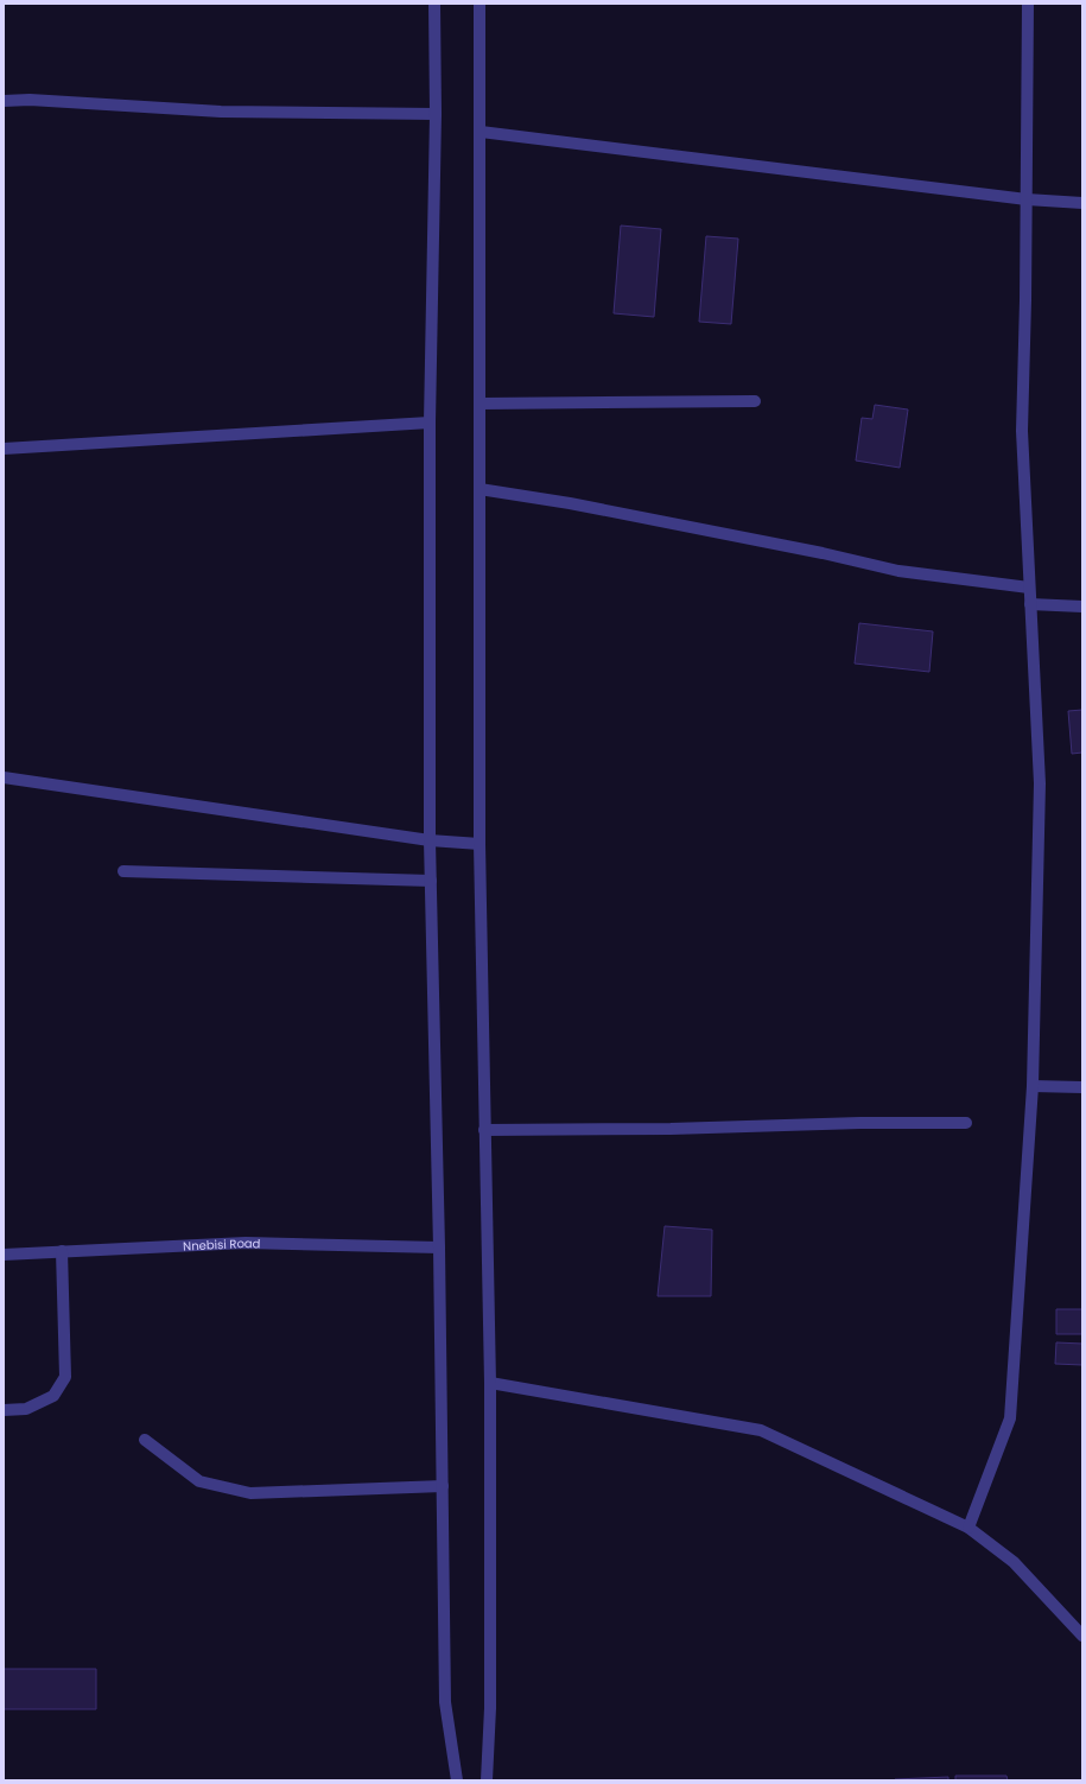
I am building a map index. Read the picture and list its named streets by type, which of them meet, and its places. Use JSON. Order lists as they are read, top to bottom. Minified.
{"streets":{"street":["Nnebisi Road"]}}
